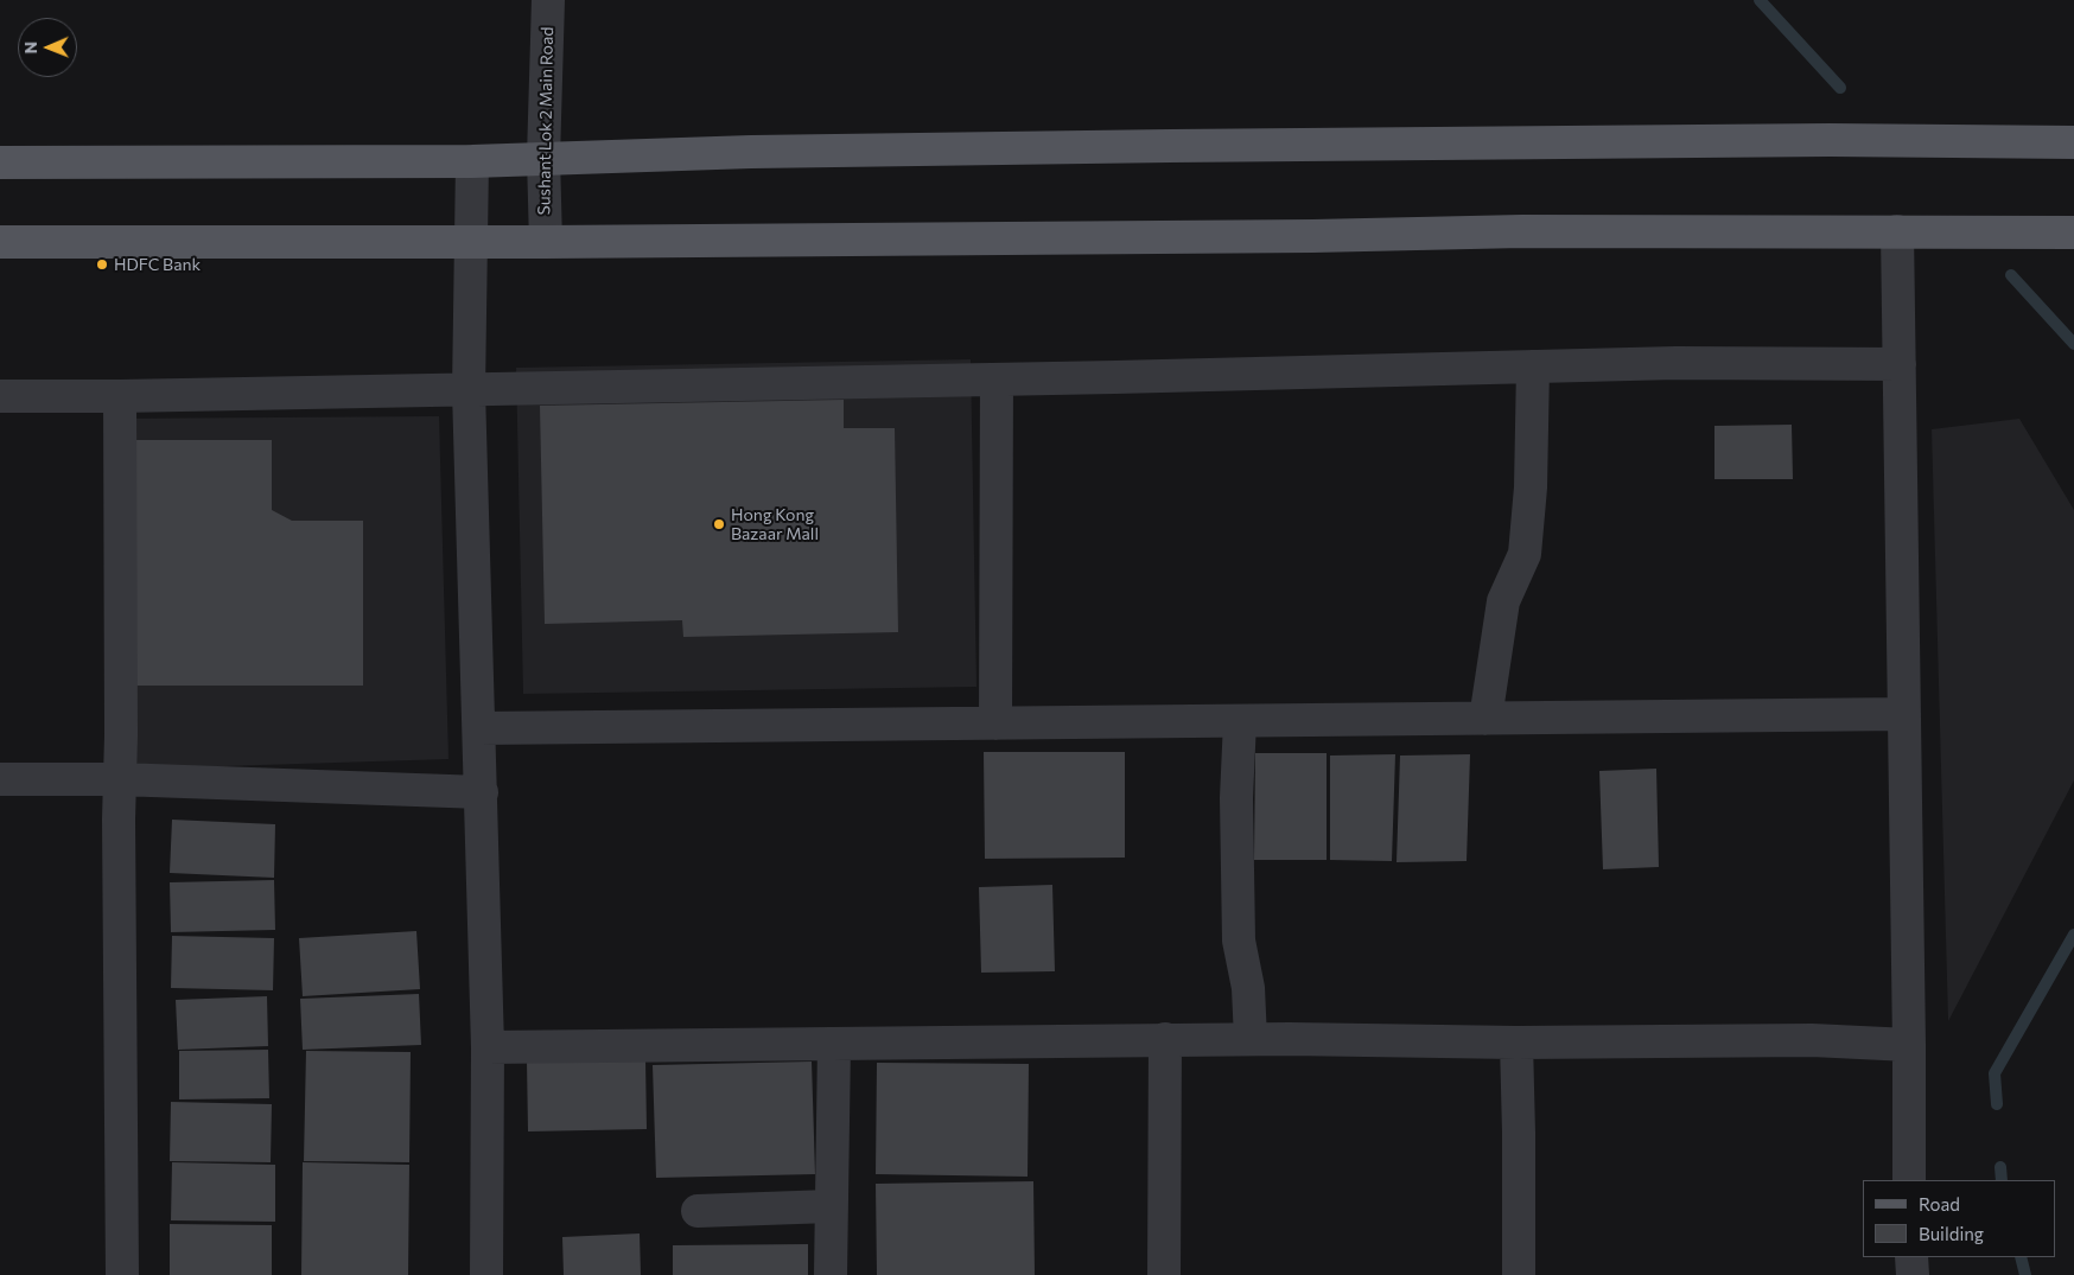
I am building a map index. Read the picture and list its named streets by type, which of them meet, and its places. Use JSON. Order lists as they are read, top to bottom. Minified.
{"streets":{"street":["Sushant Lok 2 Main Road"]},"places":["HDFC Bank","Hong Kong Bazaar Mall"],"legend":["Road","Building"],"north":"left"}
